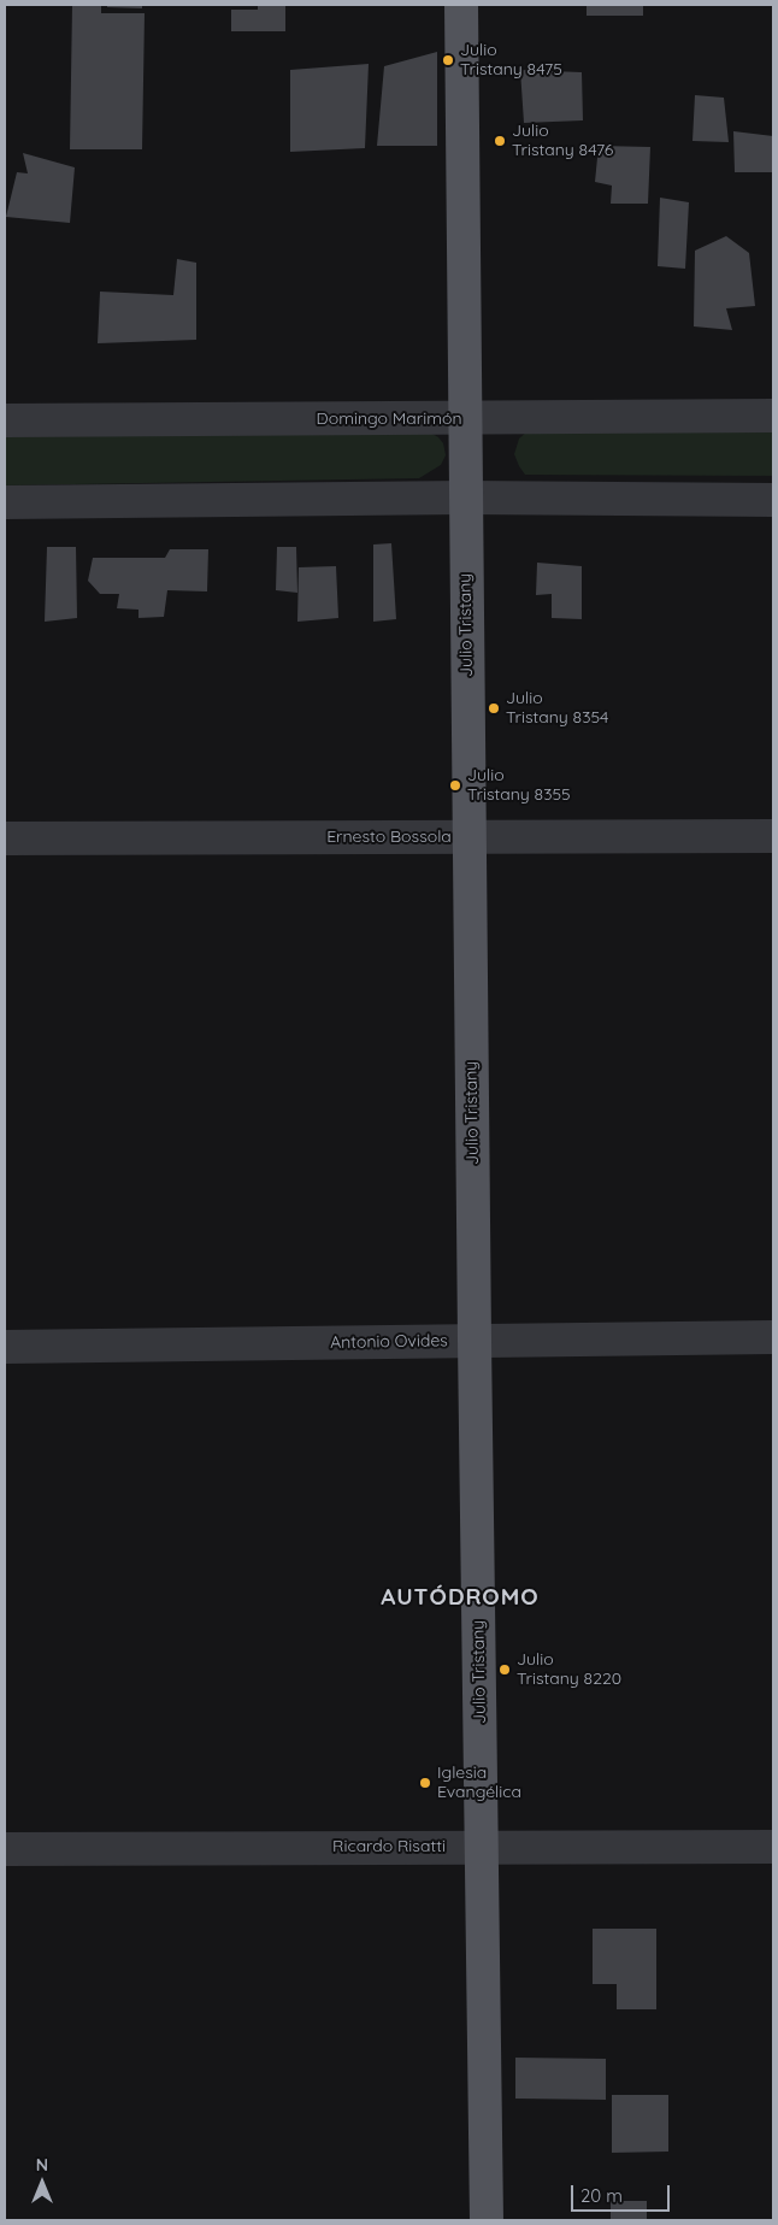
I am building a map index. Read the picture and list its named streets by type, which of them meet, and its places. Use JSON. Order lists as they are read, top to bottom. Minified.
{"streets":{"main road":["Julio Tristany"],"street":["Domingo Marimón","Ernesto Bossola","Antonio Ovides","Ricardo Risatti"]},"crossings":[["Domingo Marimón","Julio Tristany"],["Julio Tristany","Ernesto Bossola"],["Julio Tristany","Antonio Ovides"],["Julio Tristany","Ricardo Risatti"]],"districts":["AUTÓDROMO"],"places":["Julio Tristany 8475","Julio Tristany 8476","Julio Tristany 8354","Julio Tristany 8355","Julio Tristany 8220","Iglesia Evangélica"],"scale_bar":"20 m","north":"top"}
